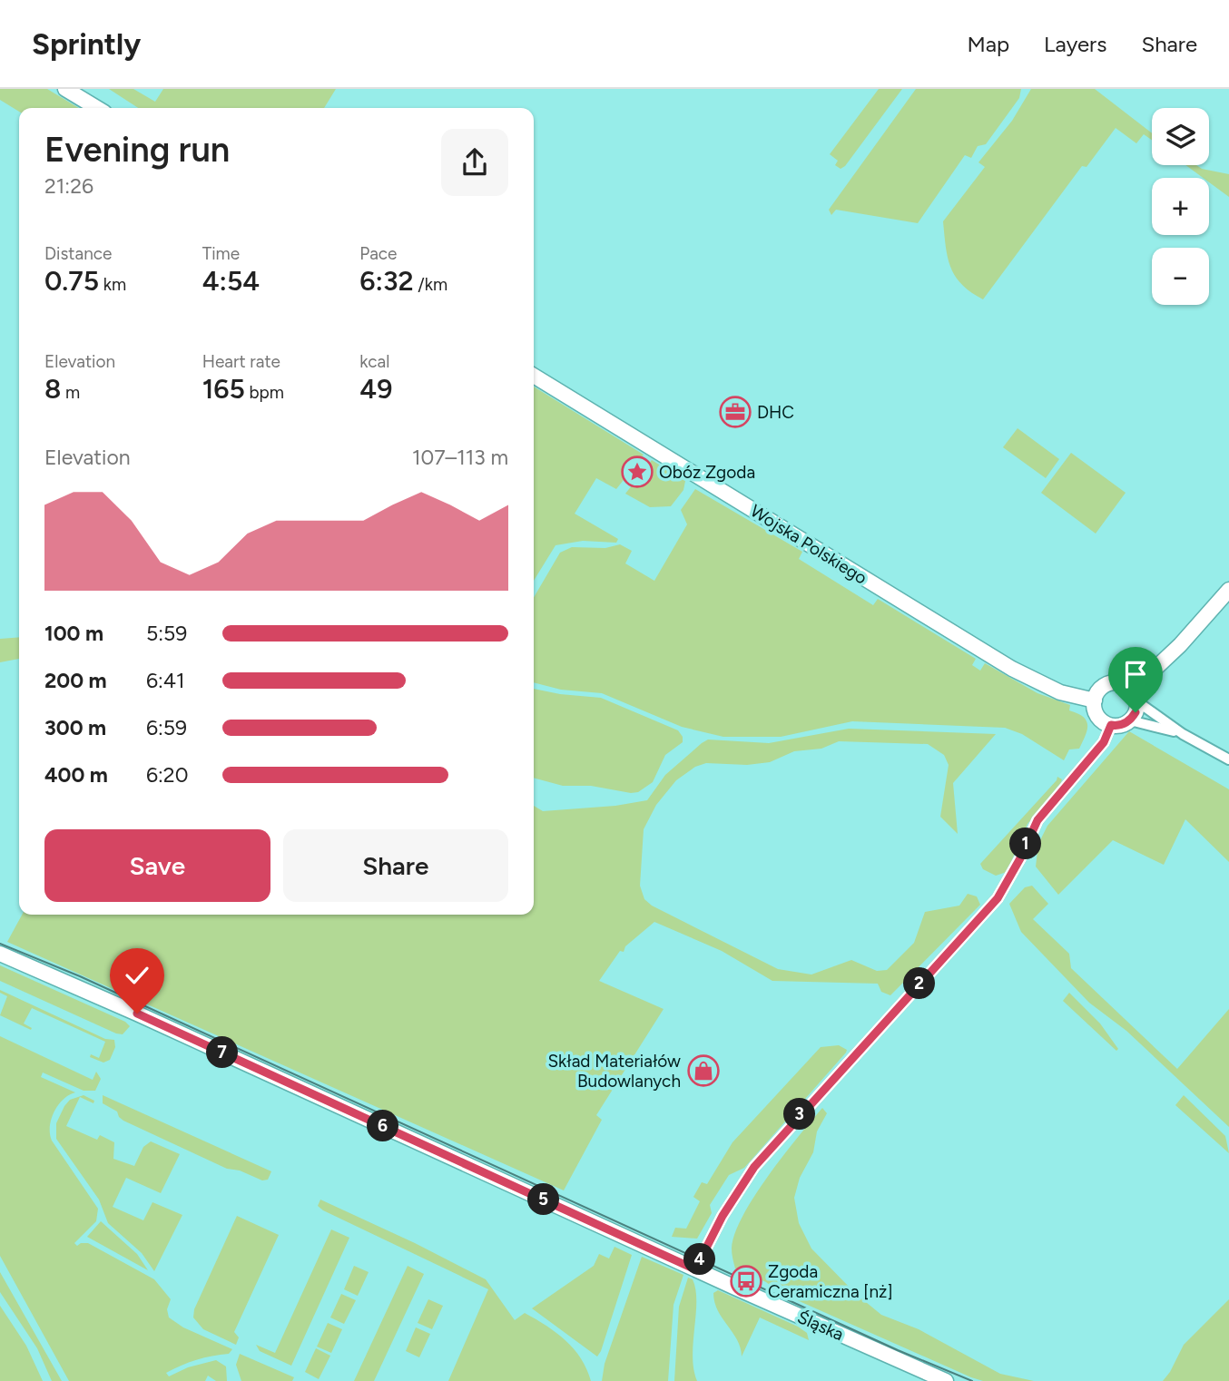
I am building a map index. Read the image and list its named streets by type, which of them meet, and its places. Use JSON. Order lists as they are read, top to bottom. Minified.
{"streets":{"street":["Wojska Polskiego","Śląska"]},"places":{"office":["DHC"],"place":["Obóz Zgoda"],"shop":["Skład Materiałów Budowlanych"],"bus stop":["Zgoda Ceramiczna [nż]"]},"page":{"header":"Sprintly","nav":["Map","Layers","Share"],"map_buttons":["+","−"],"heading":["Evening run","21:26"],"stats":[["Distance","0.75 km"],["Time","4:54"],["Pace","6:32 /km"],["Elevation","8 m"],["Heart rate","165 bpm"],["kcal","49"]],"chart":["Elevation","107–113 m"],"list":[{"name":"100 m","note":"5:59"},{"name":"200 m","note":"6:41"},{"name":"300 m","note":"6:59"},{"name":"400 m","note":"6:20"}],"buttons":["Save","Share"],"pins":["1","2","7","3","6","5","4"]}}
